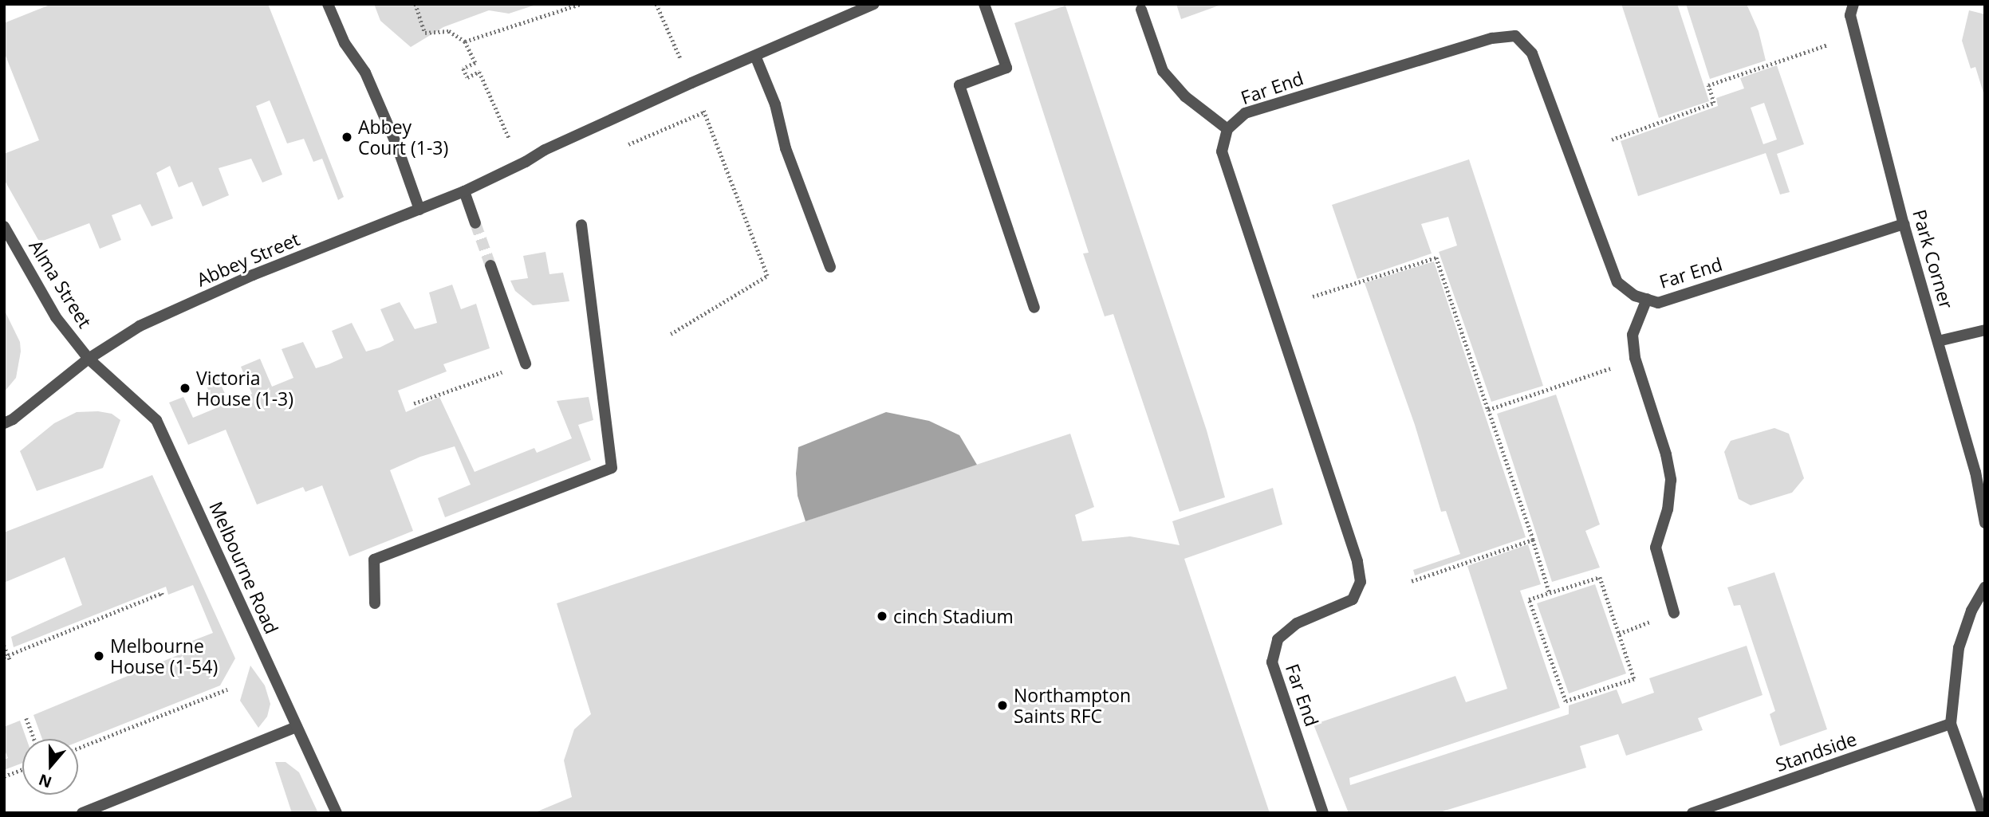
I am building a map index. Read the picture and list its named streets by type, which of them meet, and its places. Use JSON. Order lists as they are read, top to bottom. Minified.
{"streets":{"street":["Far End","Abbey Street","Park Corner","Alma Street","Melbourne Road","Standside"]},"crossings":[["Far End","Park Corner"],["Abbey Street","Alma Street"],["Abbey Street","Melbourne Road"],["Alma Street","Melbourne Road"]],"places":["Abbey Court (1-3)","Victoria House (1-3)","cinch Stadium","Melbourne House (1-54)","Northampton Saints RFC"],"north":"bottom"}
